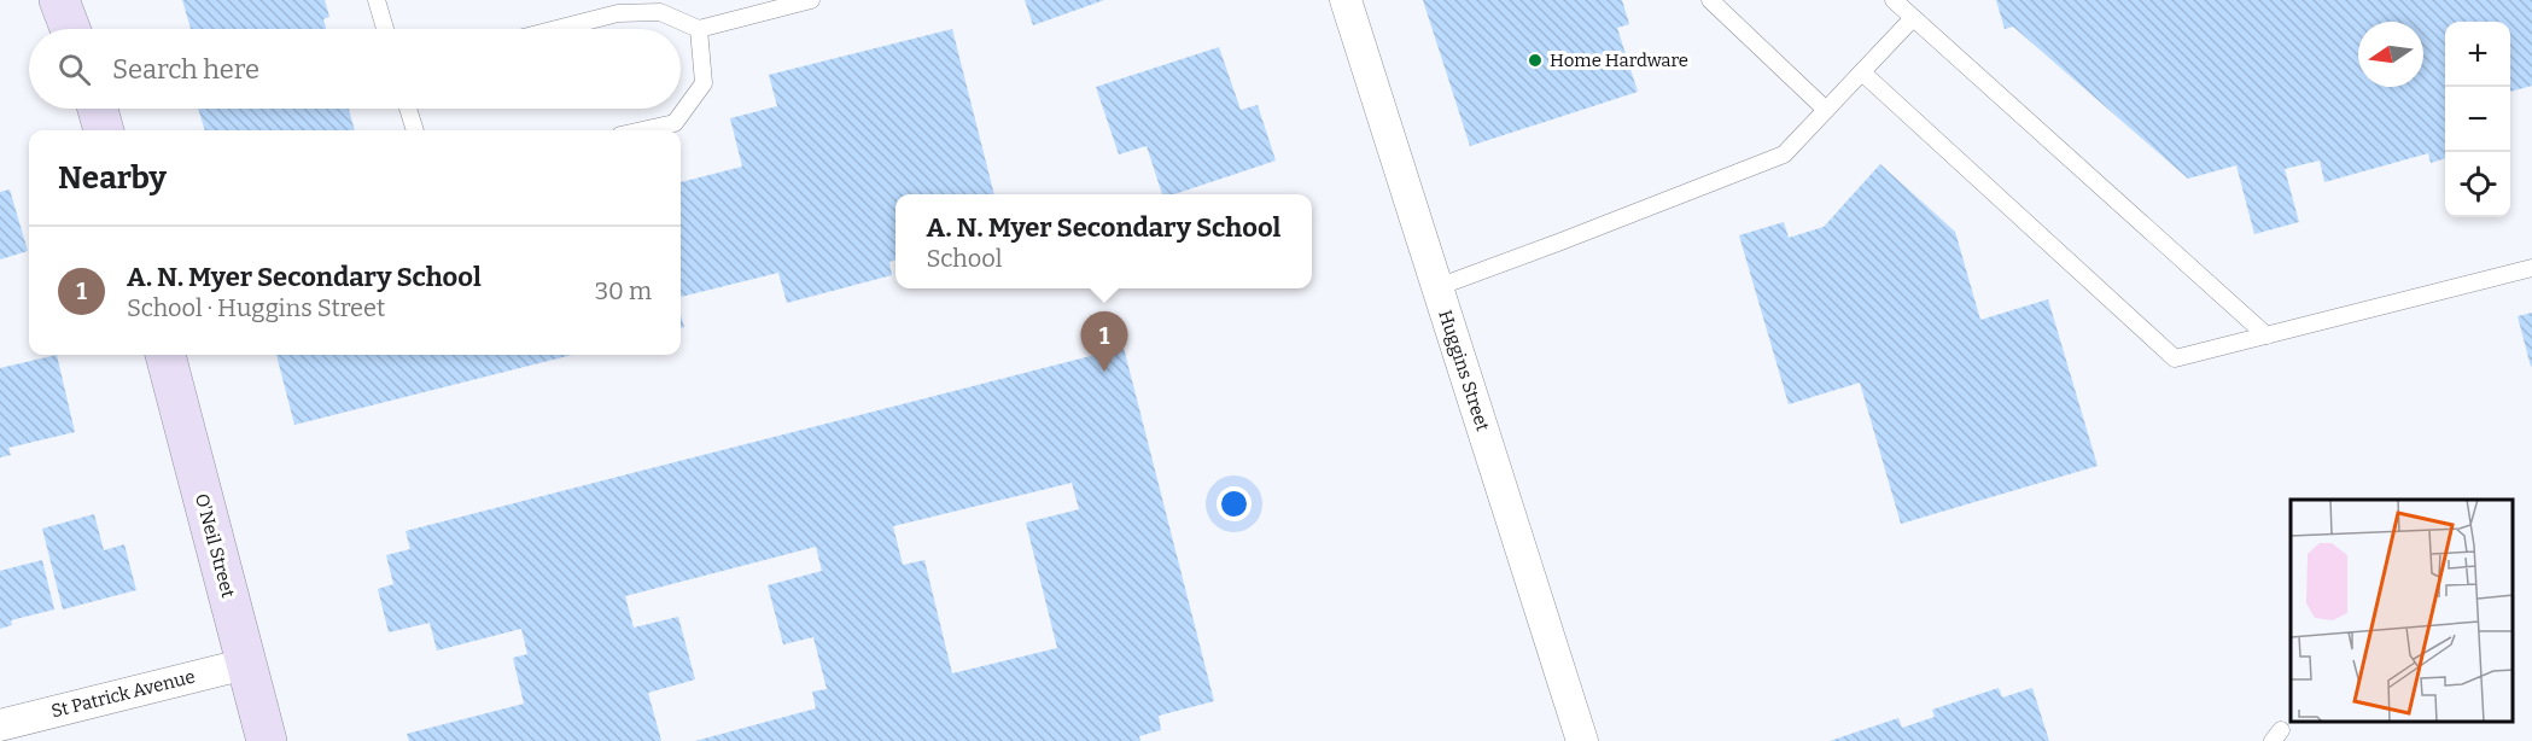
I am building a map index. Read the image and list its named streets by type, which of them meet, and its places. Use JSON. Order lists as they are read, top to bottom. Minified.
{"streets":{"street":["Huggins Street","O'Neil Street","St Patrick Avenue"]},"crossings":[["O'Neil Street","St Patrick Avenue"]],"places":["Home Hardware"],"north":"left","page":{"map_buttons":["+","−"],"search":"Search here","heading":"Nearby","popup":["A. N. Myer Secondary School","School"],"list":[{"mark":"1","name":"A. N. Myer Secondary School","note":"School · Huggins Street","value":"30 m"}],"pins":"1"}}
